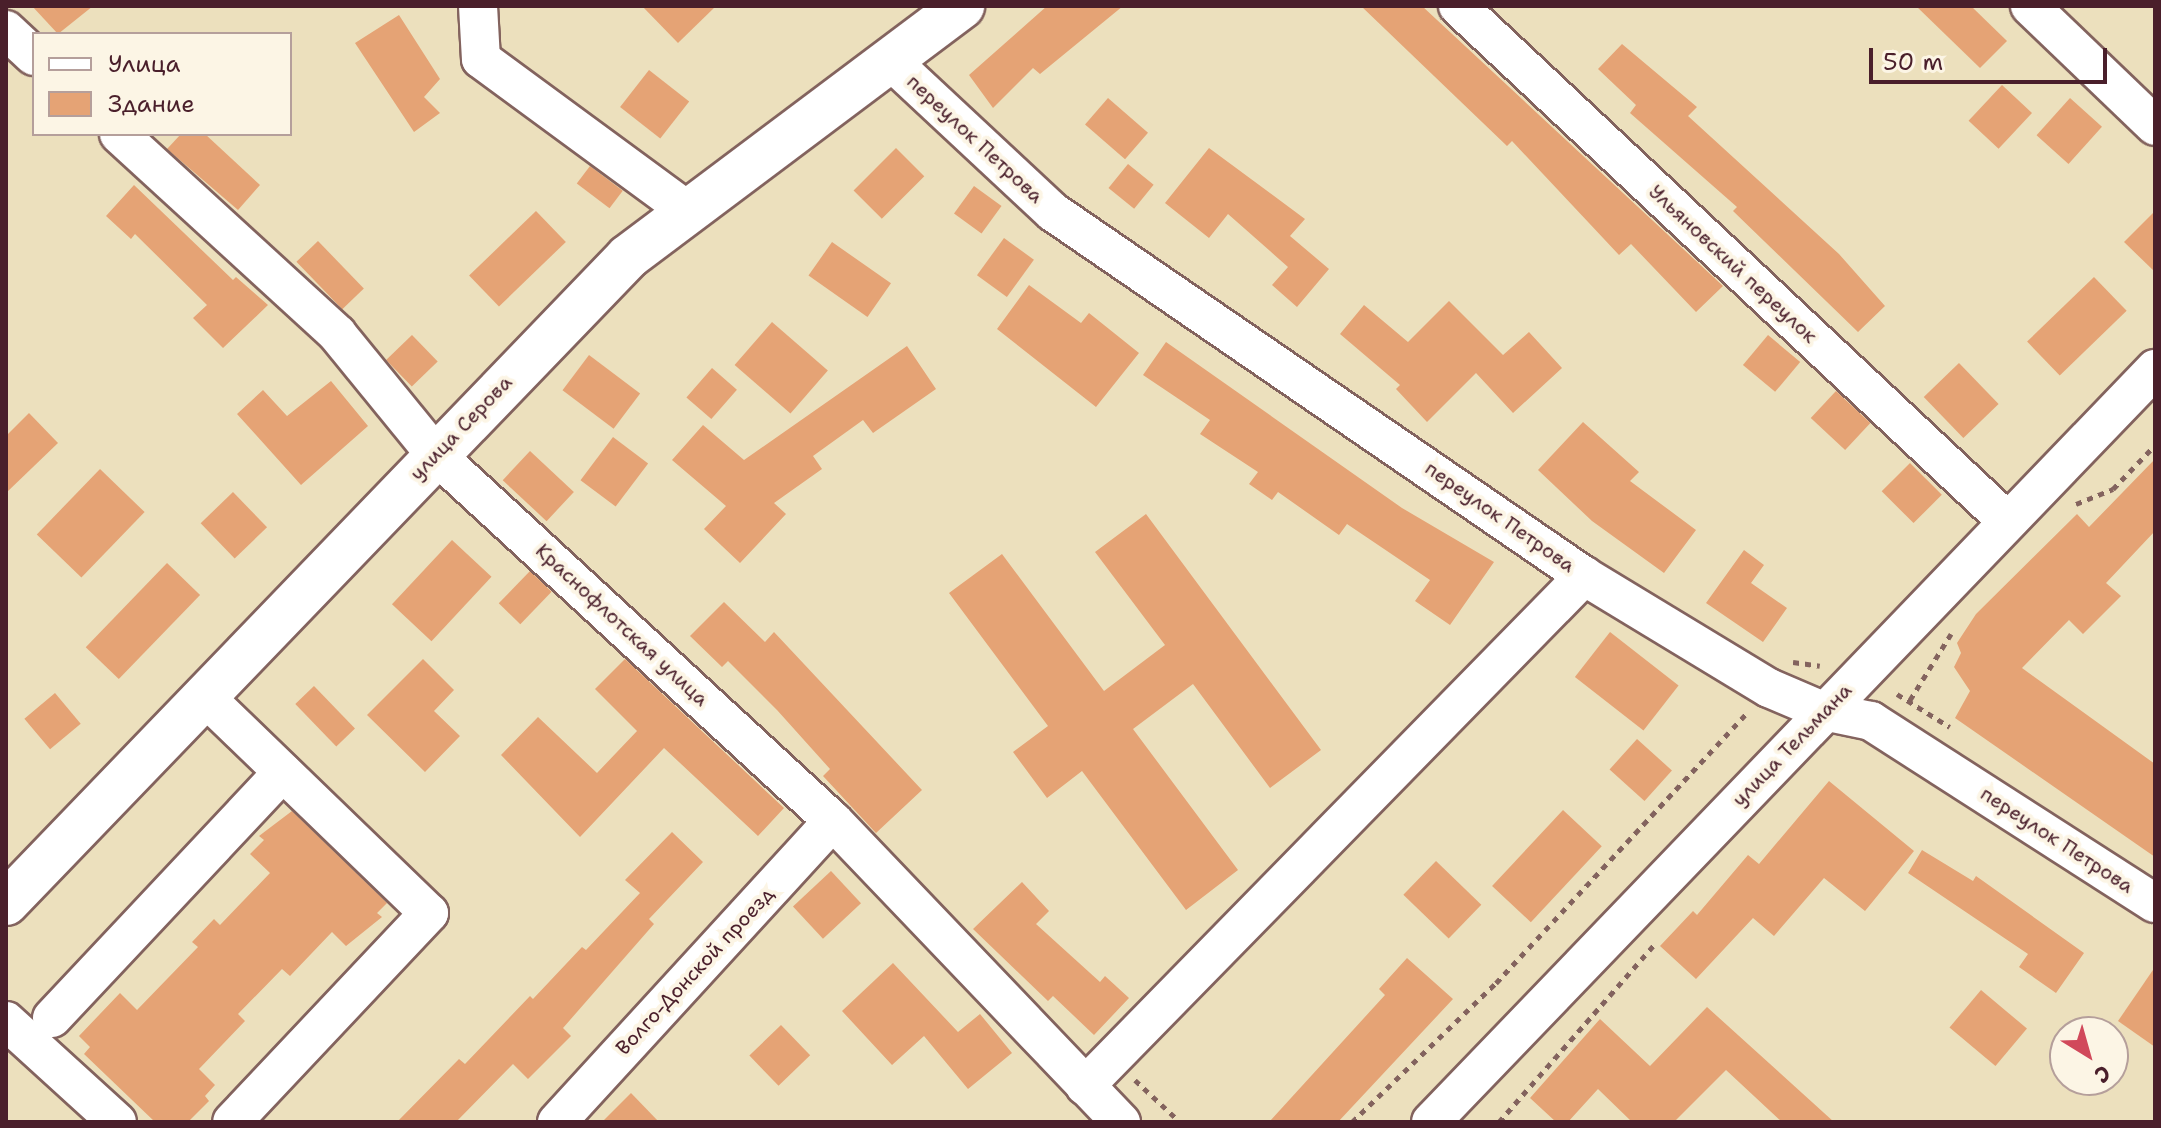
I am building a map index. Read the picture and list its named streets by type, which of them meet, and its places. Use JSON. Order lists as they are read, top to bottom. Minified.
{"streets":{"main road":["улица Серова"],"street":["переулок Петрова","Ульяновский переулок","Краснофлотская улица","улица Тельмана","Волго-Донской проезд"]},"crossings":[["переулок Петрова","улица Серова"],["переулок Петрова","улица Тельмана"],["Ульяновский переулок","улица Тельмана"],["улица Серова","Краснофлотская улица"],["Краснофлотская улица","Волго-Донской проезд"]],"legend":["Улица","Здание"],"scale_bar":"50 m","north":"bottom right"}
